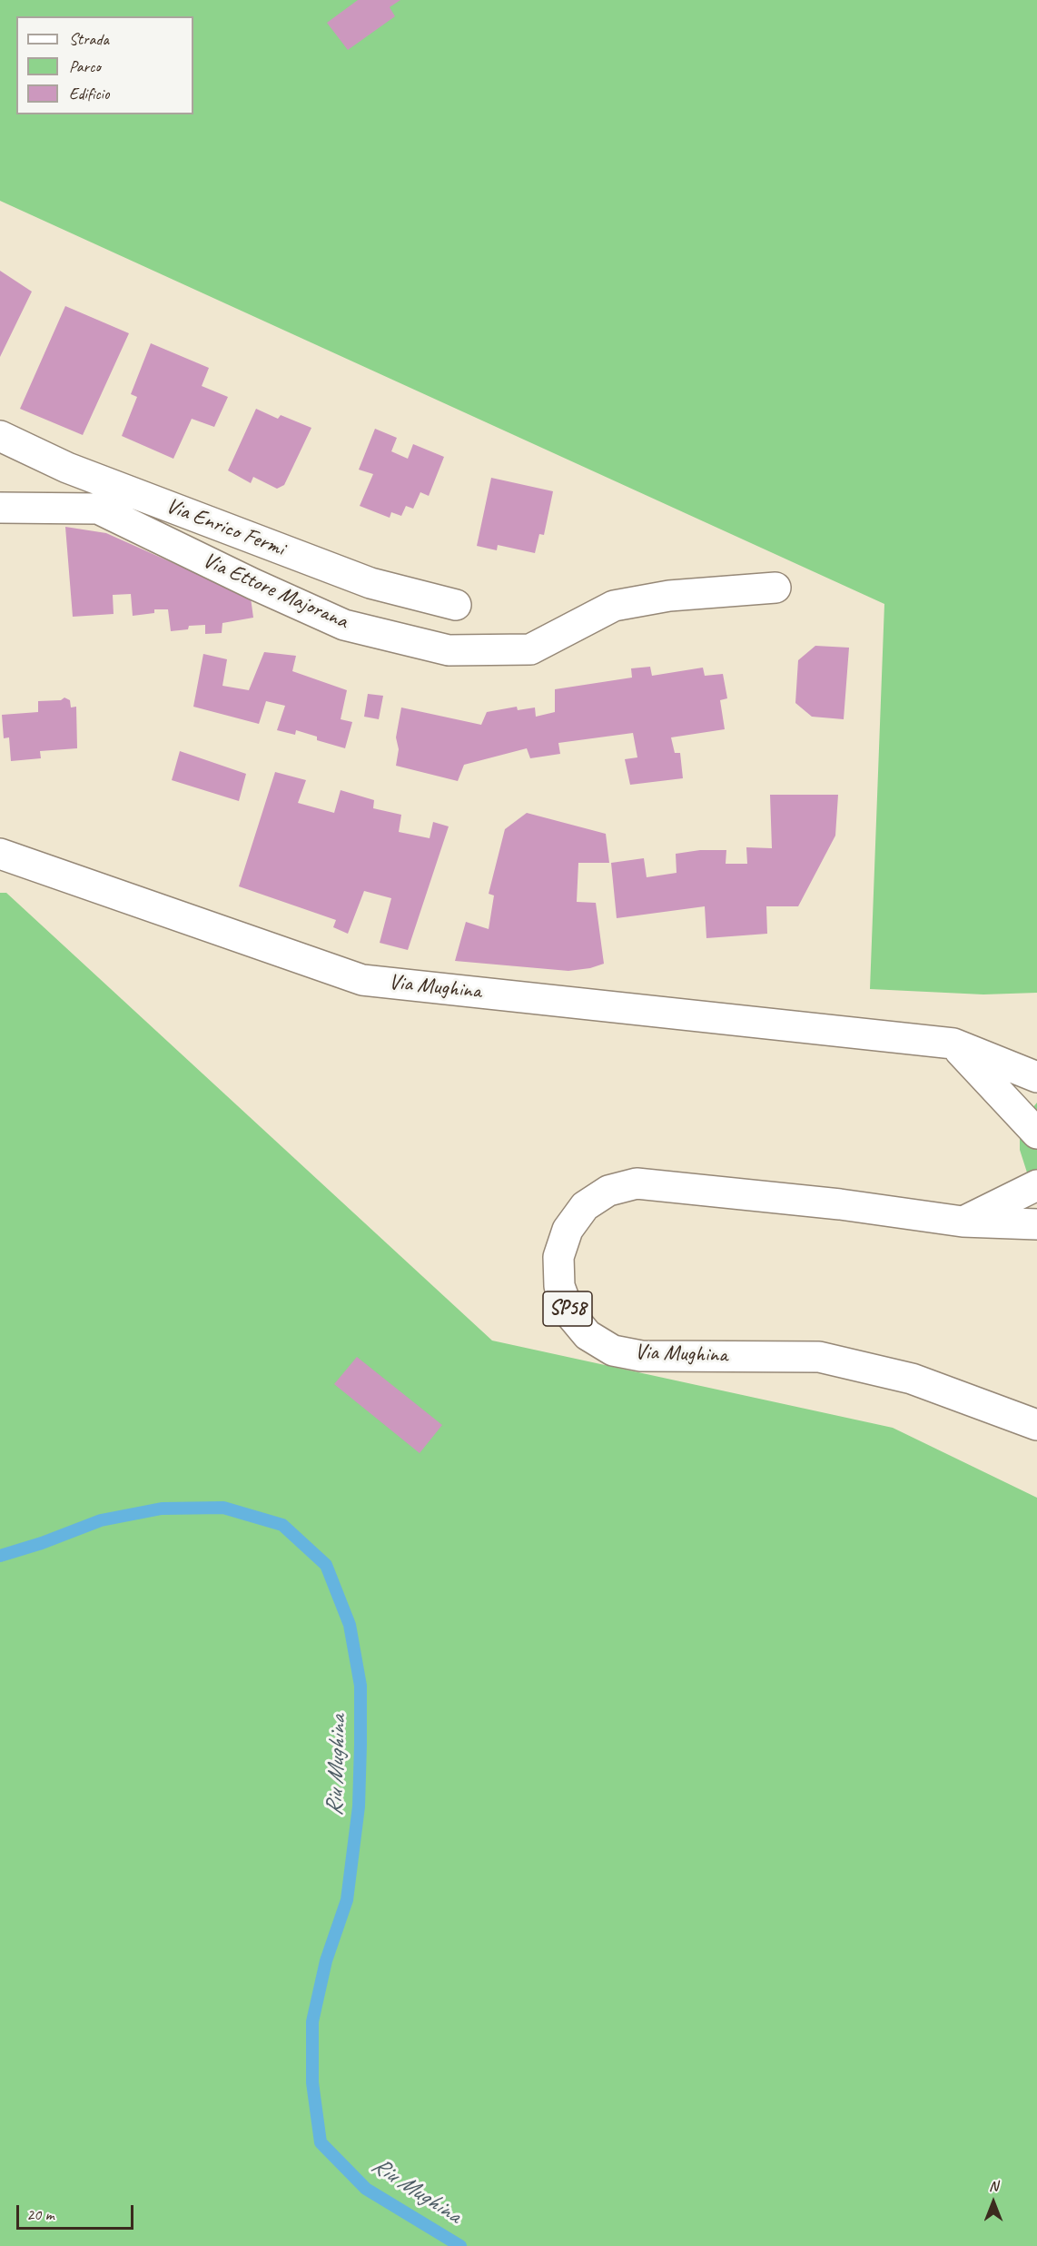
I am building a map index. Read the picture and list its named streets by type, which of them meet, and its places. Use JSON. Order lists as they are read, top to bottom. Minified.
{"streets":{"main road":["Via Enrico Fermi","Via Ettore Majorana","Via Mughina","SP58"]},"water":["Riu Mughina"],"legend":["Strada","Parco","Edificio"],"scale_bar":"20 m","north":"top"}
